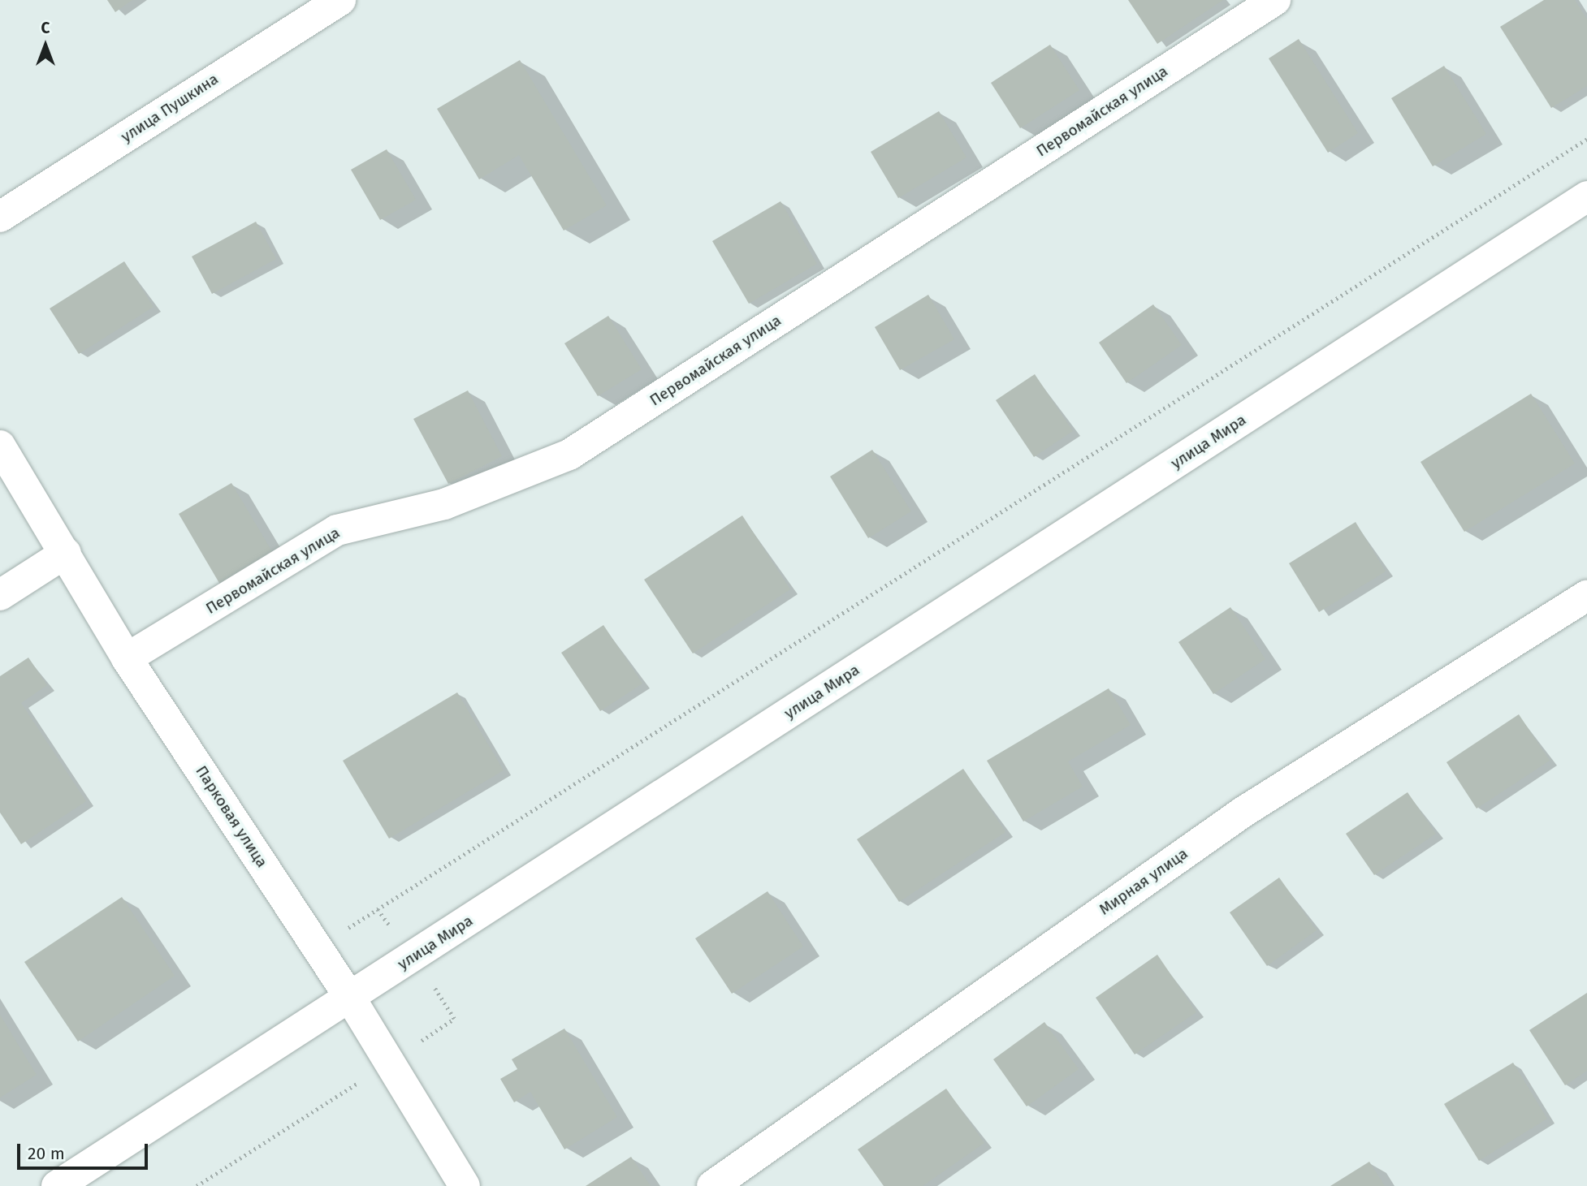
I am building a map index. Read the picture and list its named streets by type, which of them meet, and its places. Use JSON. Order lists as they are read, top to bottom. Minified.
{"streets":{"street":["улица Пушкина","Первомайская улица","улица Мира","Парковая улица","Мирная улица"]},"crossings":[["Первомайская улица","Парковая улица"],["улица Мира","Парковая улица"]],"scale_bar":"20 m","north":"top"}
